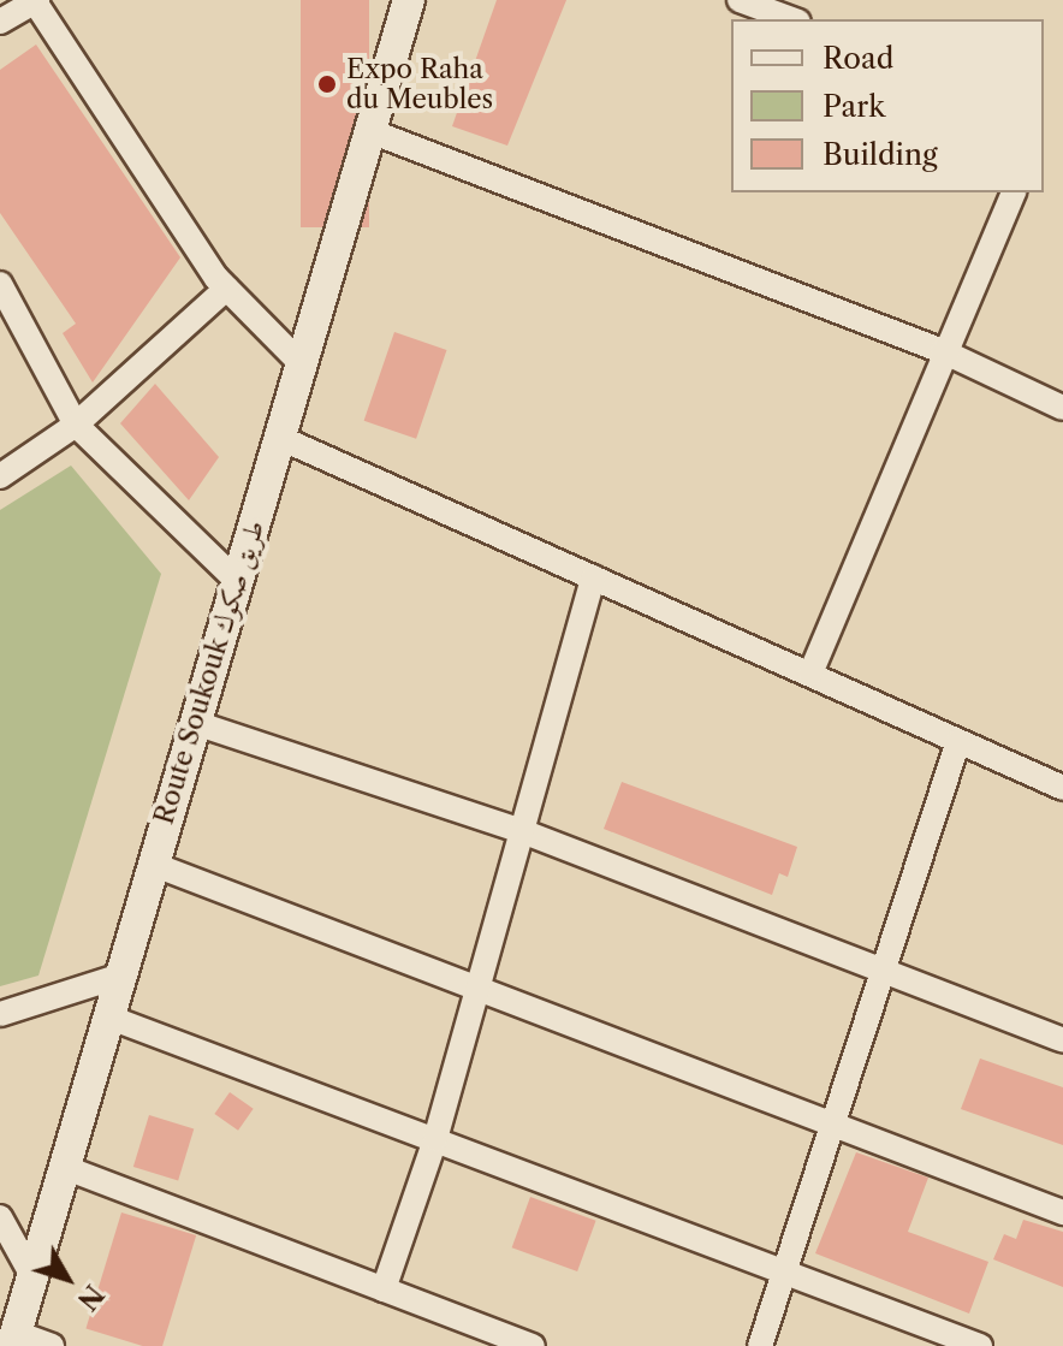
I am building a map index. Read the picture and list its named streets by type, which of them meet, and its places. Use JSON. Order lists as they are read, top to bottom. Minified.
{"streets":{"street":["Route Soukouk طريق صكوك"]},"places":["Expo Raha du Meubles"],"legend":["Road","Park","Building"],"north":"bottom right"}
